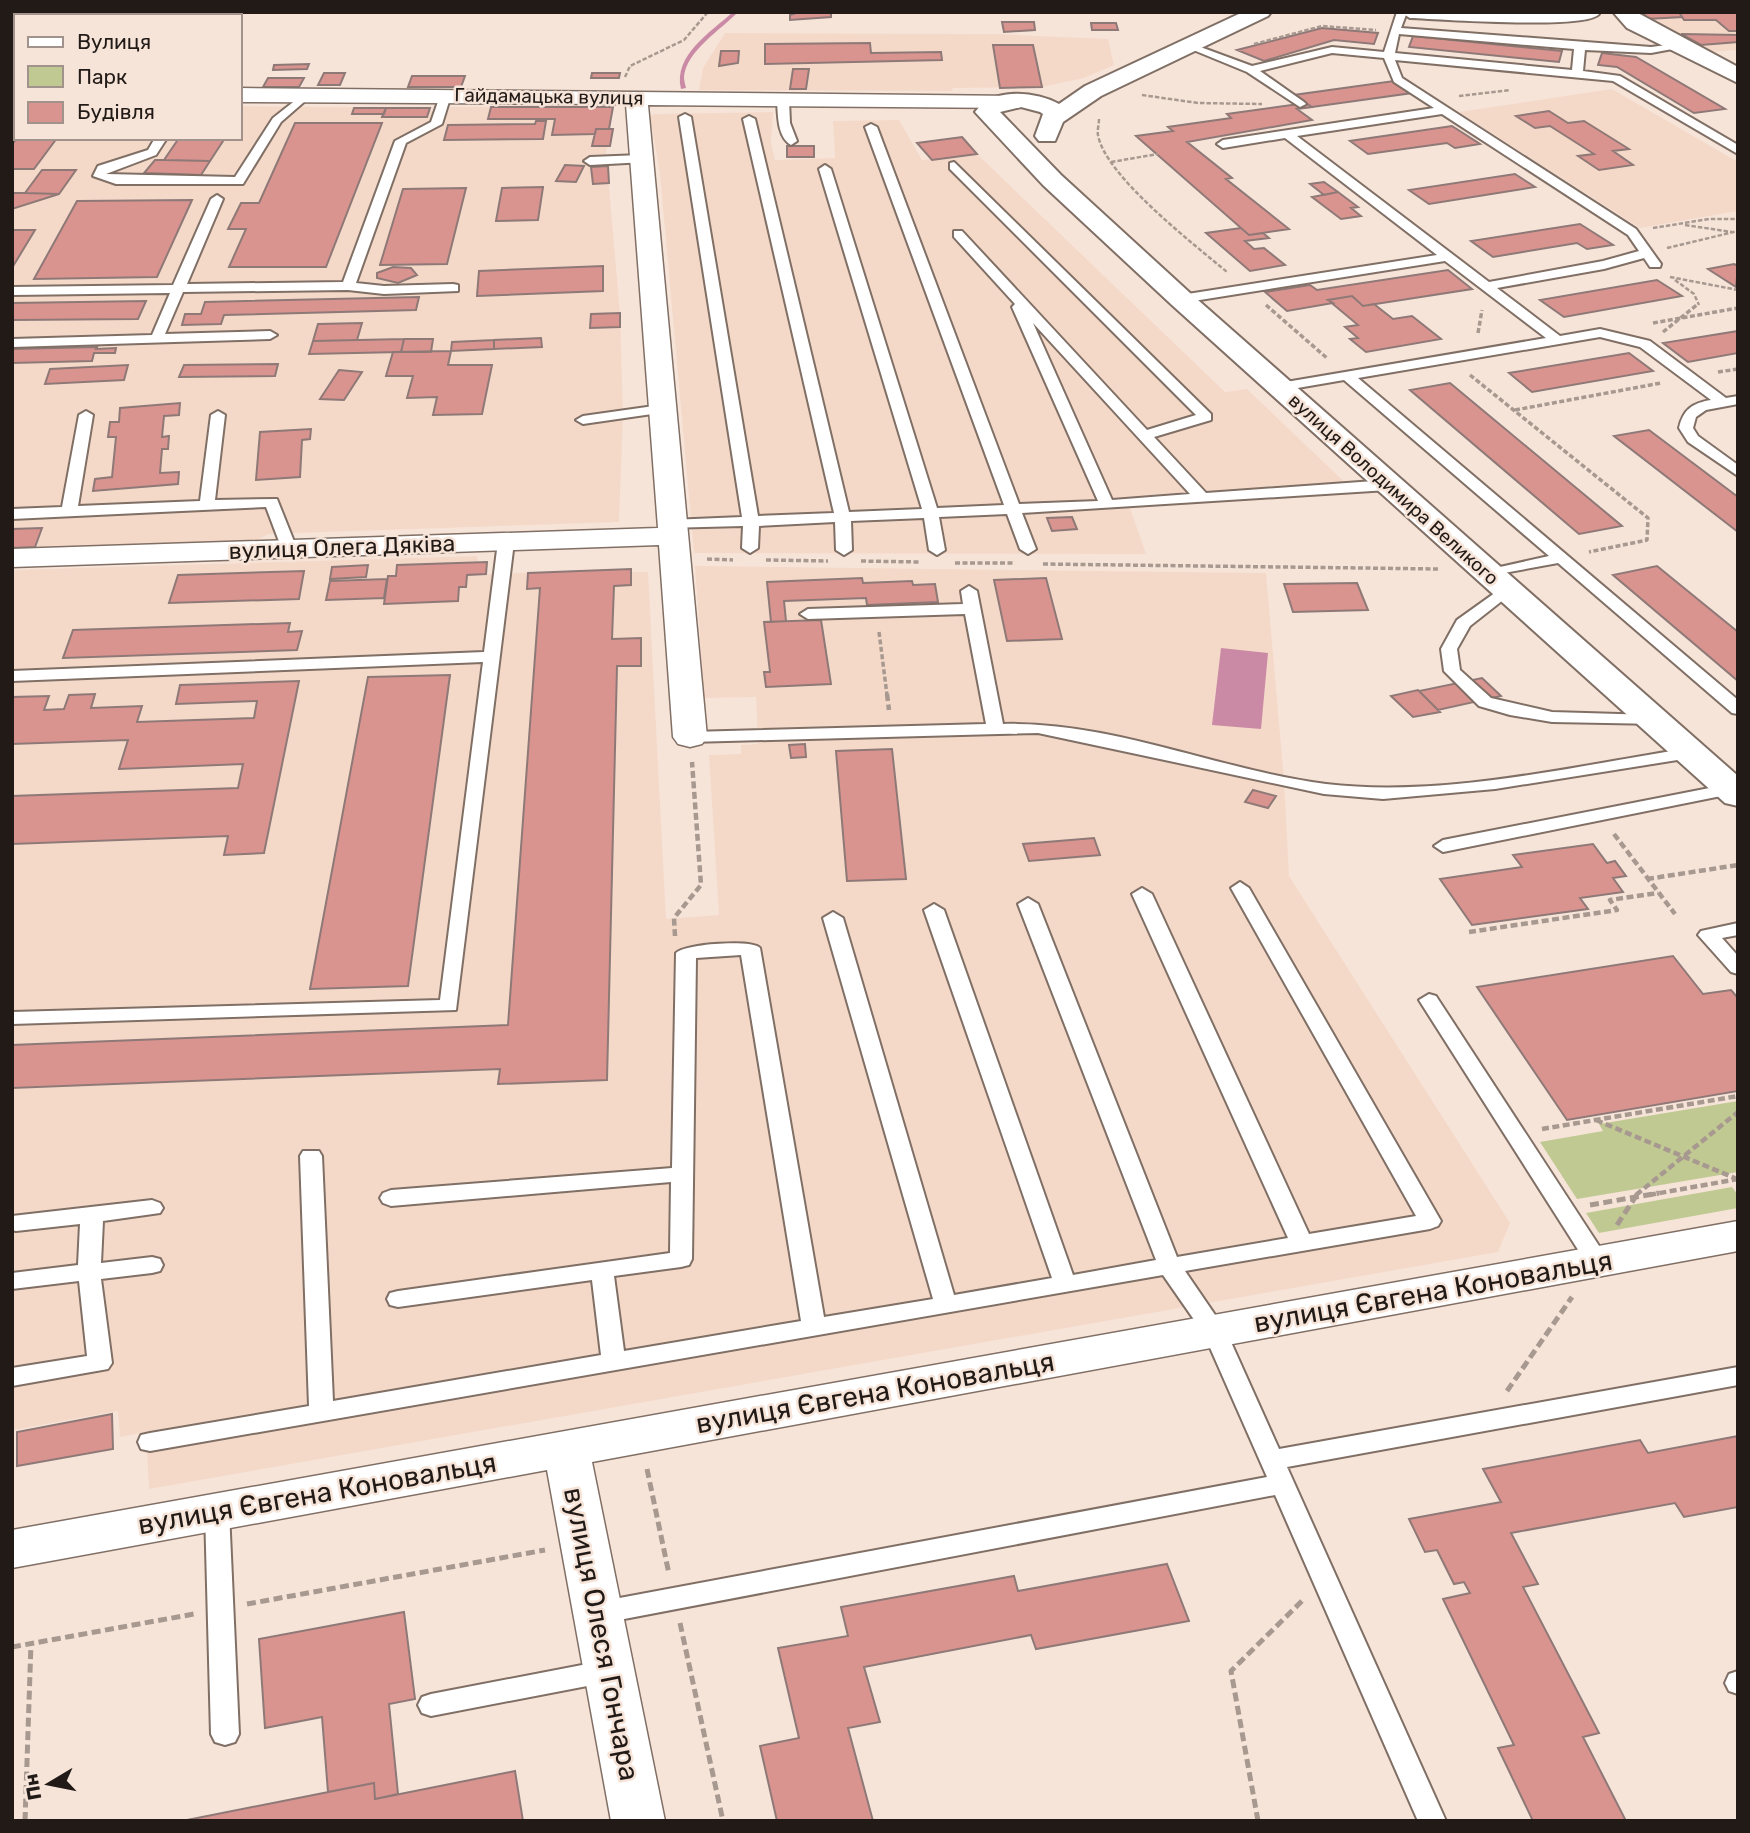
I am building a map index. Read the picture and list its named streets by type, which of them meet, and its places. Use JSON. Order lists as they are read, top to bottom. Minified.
{"streets":{"street":["Гайдамацька вулиця","вулиця Володимира Великого","вулиця Олега Дяківа","вулиця Євгена Коновальця","вулиця Олеся Гончара"]},"crossings":[["Гайдамацька вулиця","вулиця Володимира Великого"],["вулиця Євгена Коновальця","вулиця Олеся Гончара"]],"legend":["Вулиця","Парк","Будівля"],"north":"left"}
